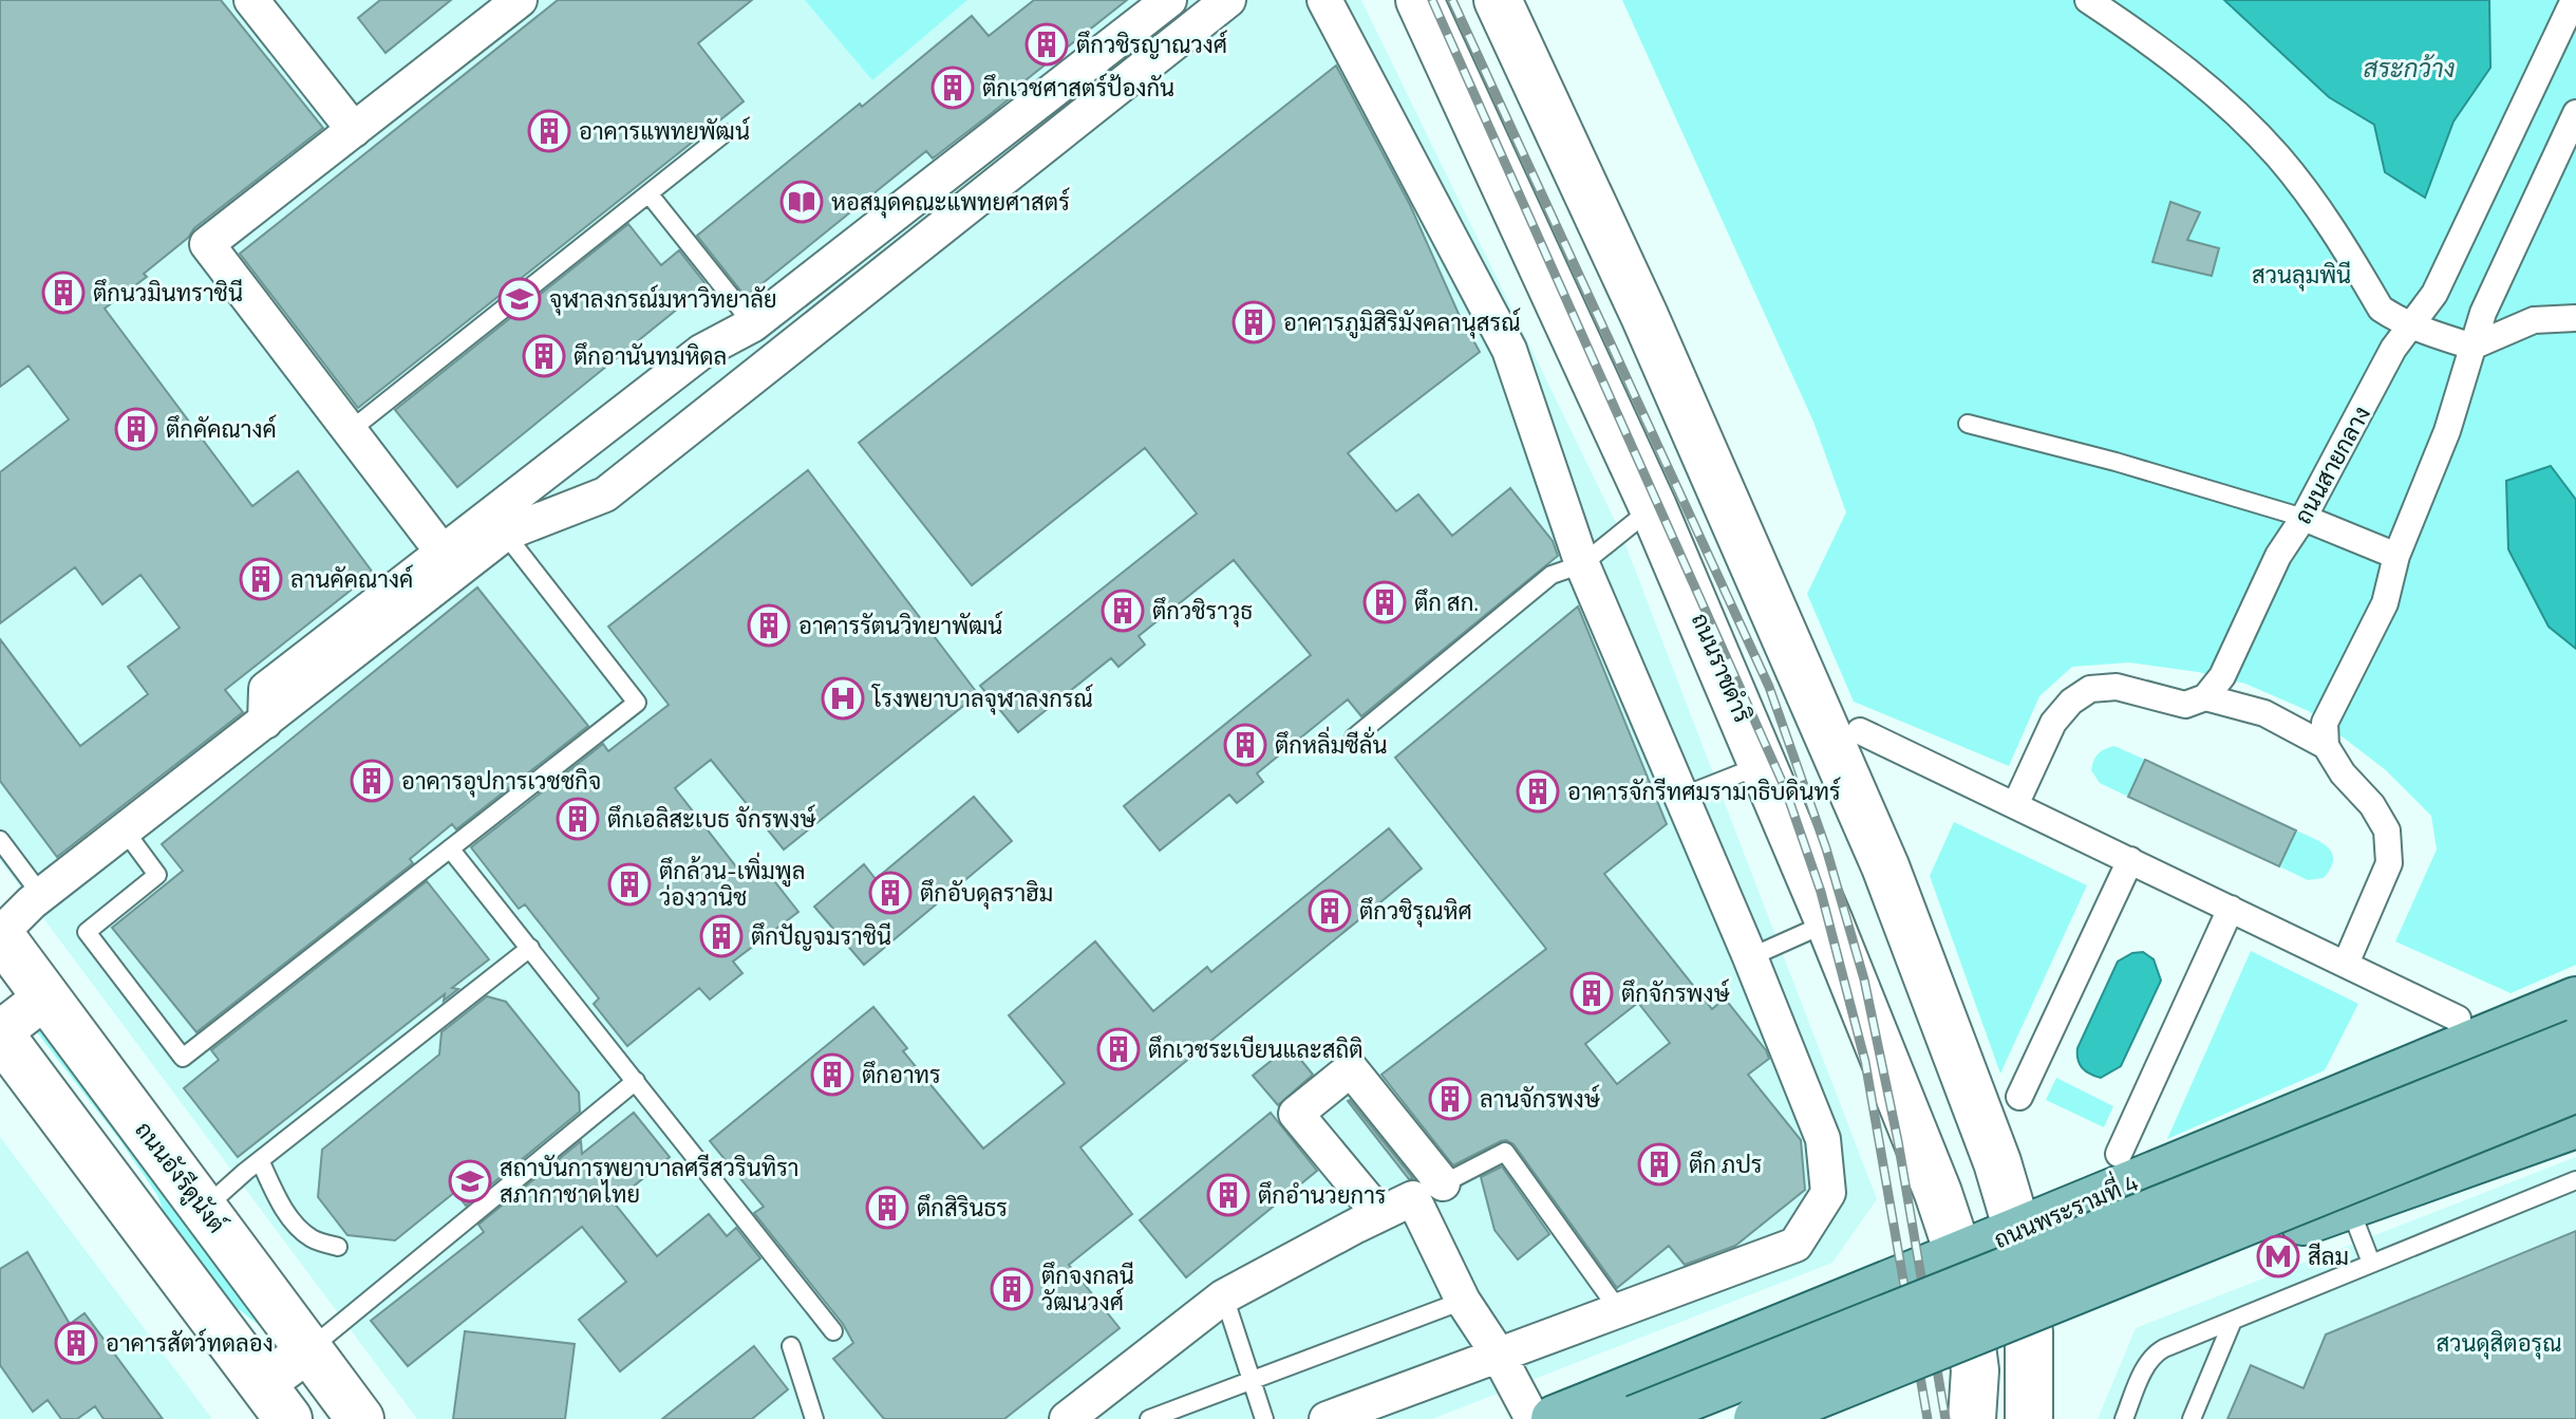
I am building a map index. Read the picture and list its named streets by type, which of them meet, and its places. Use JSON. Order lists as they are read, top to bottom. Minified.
{"streets":{"main road":["ถนนราชดำริ","ถนนอังรีดูนังต์","ถนนพระรามที่ 4"],"street":["ถนนสายกลาง"]},"crossings":[["ถนนราชดำริ","ถนนพระรามที่ 4"]],"water":["สระกว้าง"],"parks":["สวนลุมพินี","สวนดุสิตอรุณ"],"places":{"building":["ตึกวชิรญาณวงศ์","ตึกเวชศาสตร์ป้องกัน","อาคารแพทยพัฒน์","ตึกนวมินทราชินี","อาคารภูมิสิริมังคลานุสรณ์","ตึกอานันทมหิดล","ตึกคัคณางค์","ลานคัคณางค์","ตึก สก.","ตึกวชิราวุธ","อาคารรัตนวิทยาพัฒน์","ตึกหลิ่มซีลั่น","อาคารอุปการเวชชกิจ","อาคารจักรีทศมรามาธิบดินทร์","ตึกเอลิสะเบธ จักรพงษ์","ตึกล้วน-เพิ่มพูล ว่องวานิช","ตึกอับดุลราฮิม","ตึกวชิรุณหิศ","ตึกปัญจมราชินี","ตึกจักรพงษ์","ตึกเวชระเบียนและสถิติ","ตึกอาทร","ลานจักรพงษ์","ตึก ภปร","ตึกอำนวยการ","ตึกสิรินธร","ตึกจงกลนี วัฒนวงศ์","อาคารสัตว์ทดลอง"],"library":["หอสมุดคณะแพทยศาสตร์"],"school or university":["จุฬาลงกรณ์มหาวิทยาลัย","สถาบันการพยาบาลศรีสวรินทิรา สภากาชาดไทย"],"hospital":["โรงพยาบาลจุฬาลงกรณ์"],"metro station":["สีลม"]}}
